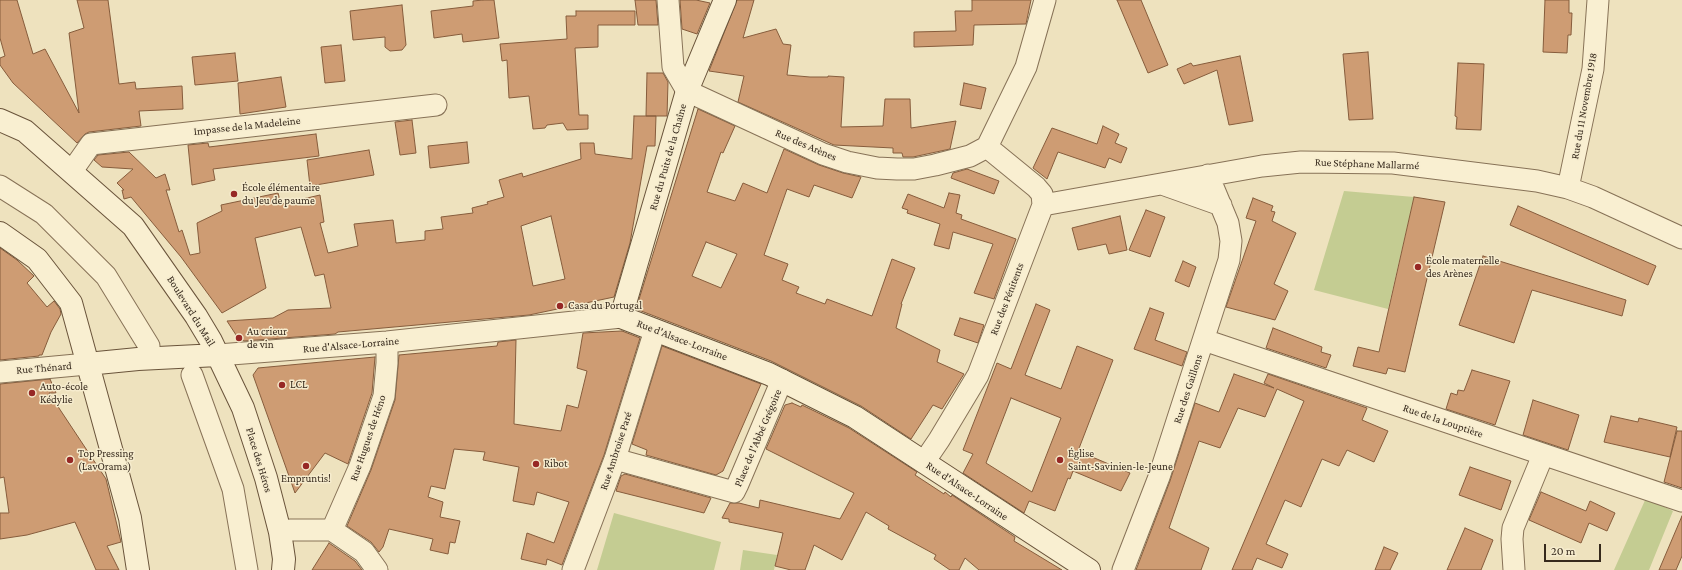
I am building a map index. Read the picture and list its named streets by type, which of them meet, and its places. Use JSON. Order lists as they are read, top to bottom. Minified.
{"streets":{"main road":["Rue du Puits de la Chaîne","Boulevard du Mail","Rue d'Alsace-Lorraine","Place des Héros"],"street":["Rue du 11 Novembre 1918","Impasse de la Madeleine","Rue des Arènes","Rue Stéphane Mallarmé","Rue des Pénitents","Rue Thénard","Rue des Gaillons","Rue de la Louptière","Rue Hugues de Héno","Place de l'Abbé Grégoire","Rue Ambroise Paré"]},"crossings":[["Rue du 11 Novembre 1918","Rue Stéphane Mallarmé"],["Impasse de la Madeleine","Boulevard du Mail"],["Rue des Arènes","Rue du Puits de la Chaîne"],["Rue du Puits de la Chaîne","Rue d'Alsace-Lorraine"],["Rue Stéphane Mallarmé","Rue des Pénitents"],["Rue Stéphane Mallarmé","Rue des Gaillons"],["Rue des Pénitents","Rue d'Alsace-Lorraine"],["Boulevard du Mail","Rue d'Alsace-Lorraine"],["Boulevard du Mail","Rue Thénard"],["Boulevard du Mail","Place des Héros"],["Rue d'Alsace-Lorraine","Rue Hugues de Héno"],["Rue d'Alsace-Lorraine","Place de l'Abbé Grégoire"],["Rue d'Alsace-Lorraine","Rue Ambroise Paré"],["Rue d'Alsace-Lorraine","Place des Héros"],["Rue des Gaillons","Rue de la Louptière"],["Place de l'Abbé Grégoire","Rue Ambroise Paré"]],"places":["École élémentaire du Jeu de paume","École maternelle des Arènes","Casa du Portugal","Au crieur de vin","LCL","Auto-école Kédylie","Top Pressing (LavOrama)","Église Saint-Savinien-le-Jeune","Ribot","Empruntis!"],"scale_bar":"20 m"}
